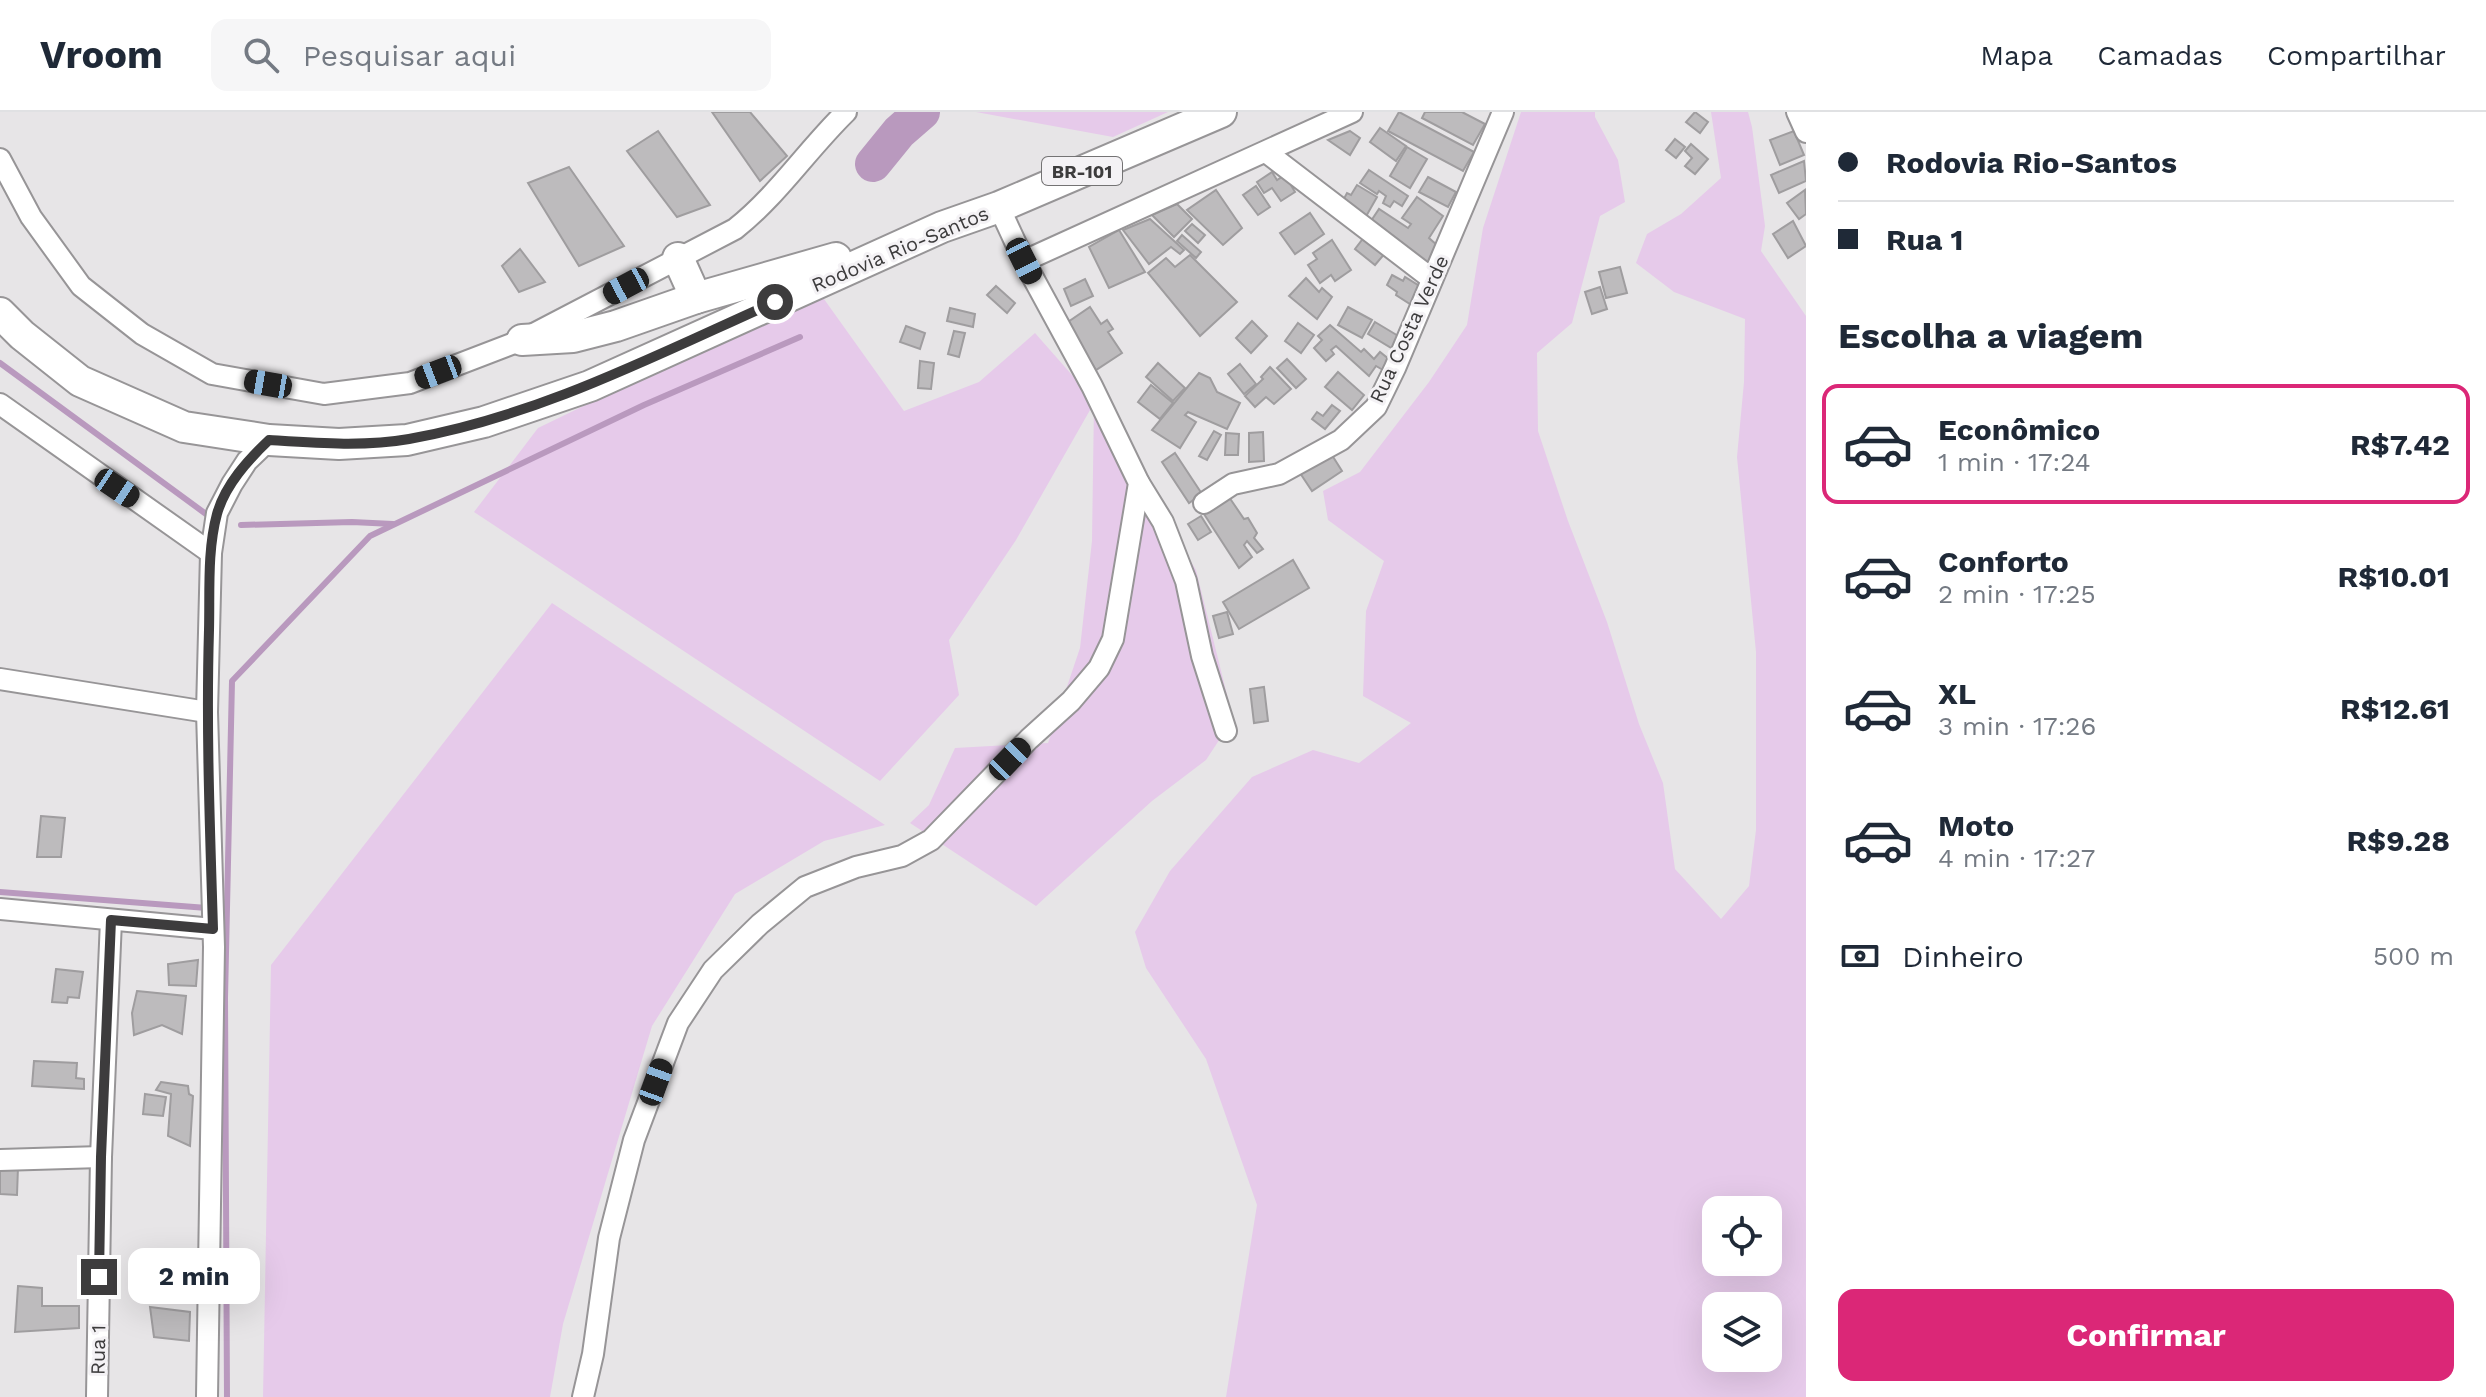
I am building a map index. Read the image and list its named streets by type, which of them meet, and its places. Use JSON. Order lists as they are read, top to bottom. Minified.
{"streets":{"highway":["BR-101","Rodovia Rio-Santos"],"street":["Rua Costa Verde","Rua 1"]},"page":{"header":"Vroom","search":"Pesquisar aqui","nav":["Mapa","Camadas","Compartilhar"],"banner":["Rodovia Rio-Santos","Rua 1"],"heading":"Escolha a viagem","list":[{"name":"Econômico","note":"1 min · 17:24","value":"R$7.42"},{"name":"Conforto","note":"2 min · 17:25","value":"R$10.01"},{"name":"XL","note":"3 min · 17:26","value":"R$12.61"},{"name":"Moto","note":"4 min · 17:27","value":"R$9.28"}],"pay":["Dinheiro","500 m"],"bubble":"2 min","buttons":"Confirmar"}}
